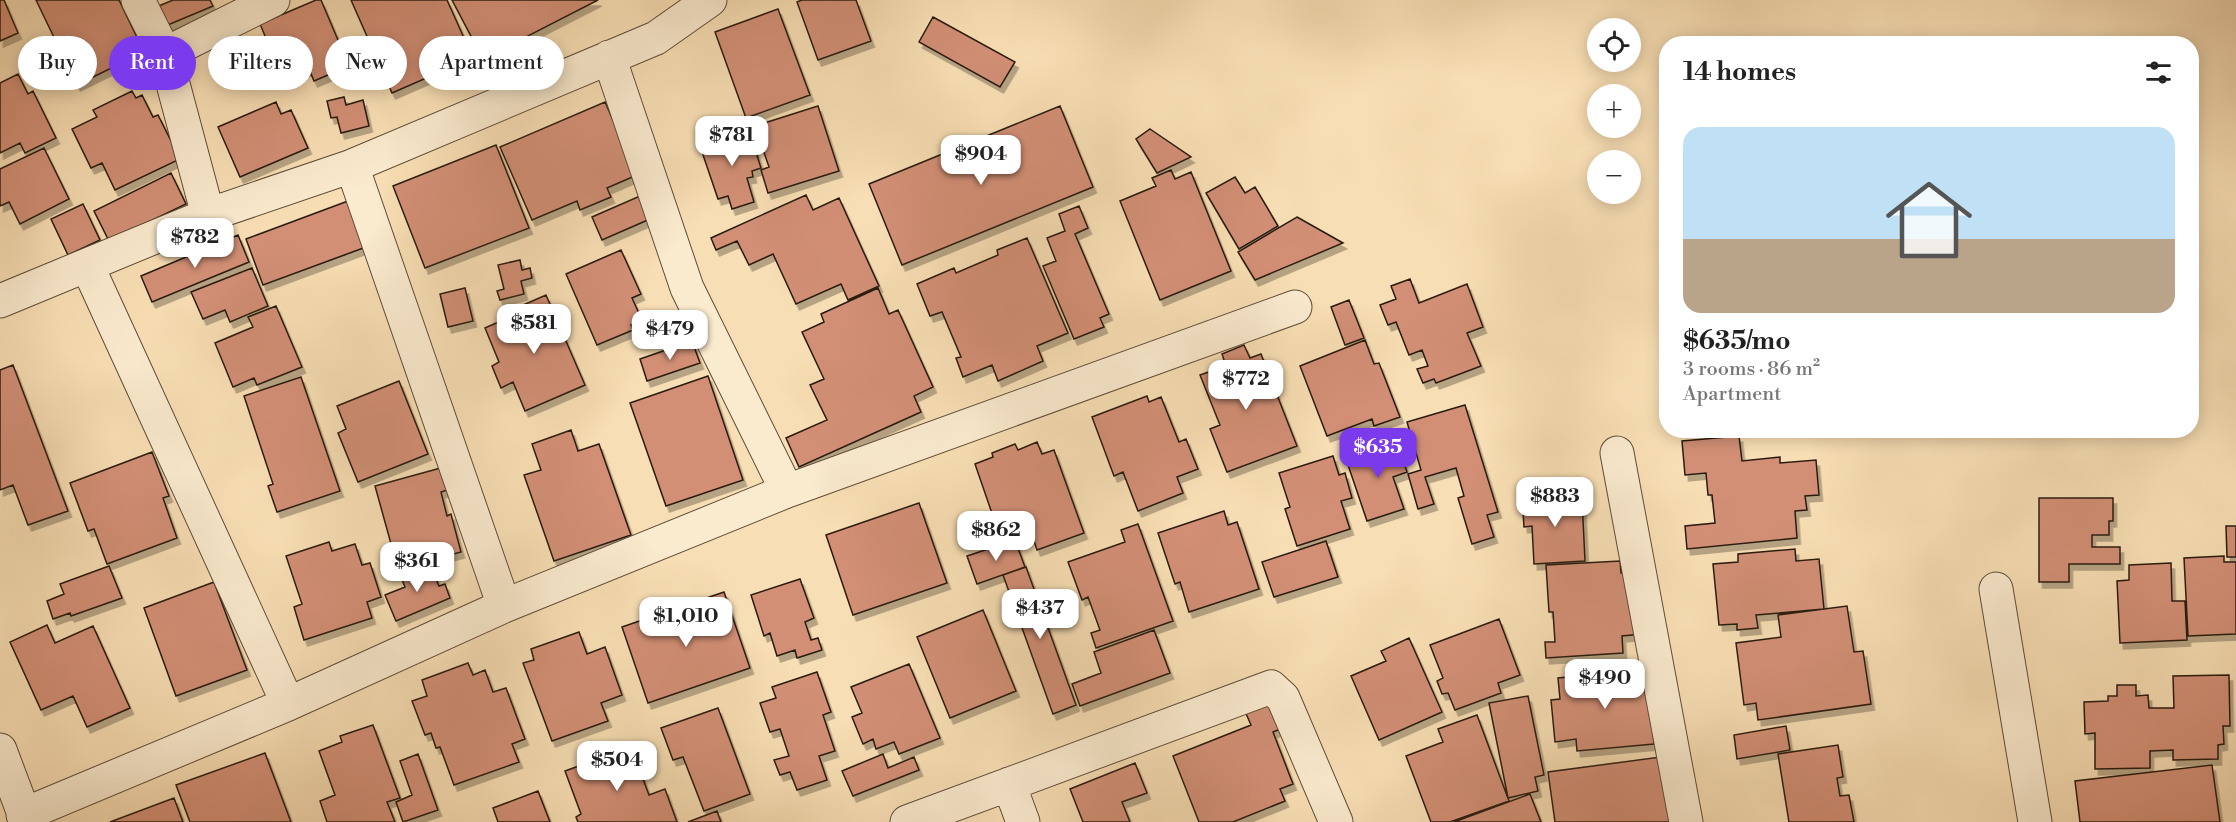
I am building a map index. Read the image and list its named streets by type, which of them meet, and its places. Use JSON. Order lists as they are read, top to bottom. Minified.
{"page":{"map_buttons":["+","−"],"chip":["Buy","Rent","Filters","New","Apartment"],"heading":"14 homes","list":[{"name":"$635/mo","note":"3 rooms · 86 m² · Apartment"}],"price":["$781","$904","$782","$581","$479","$772","$635","$883","$862","$361","$437","$1,010","$490","$504"]}}
